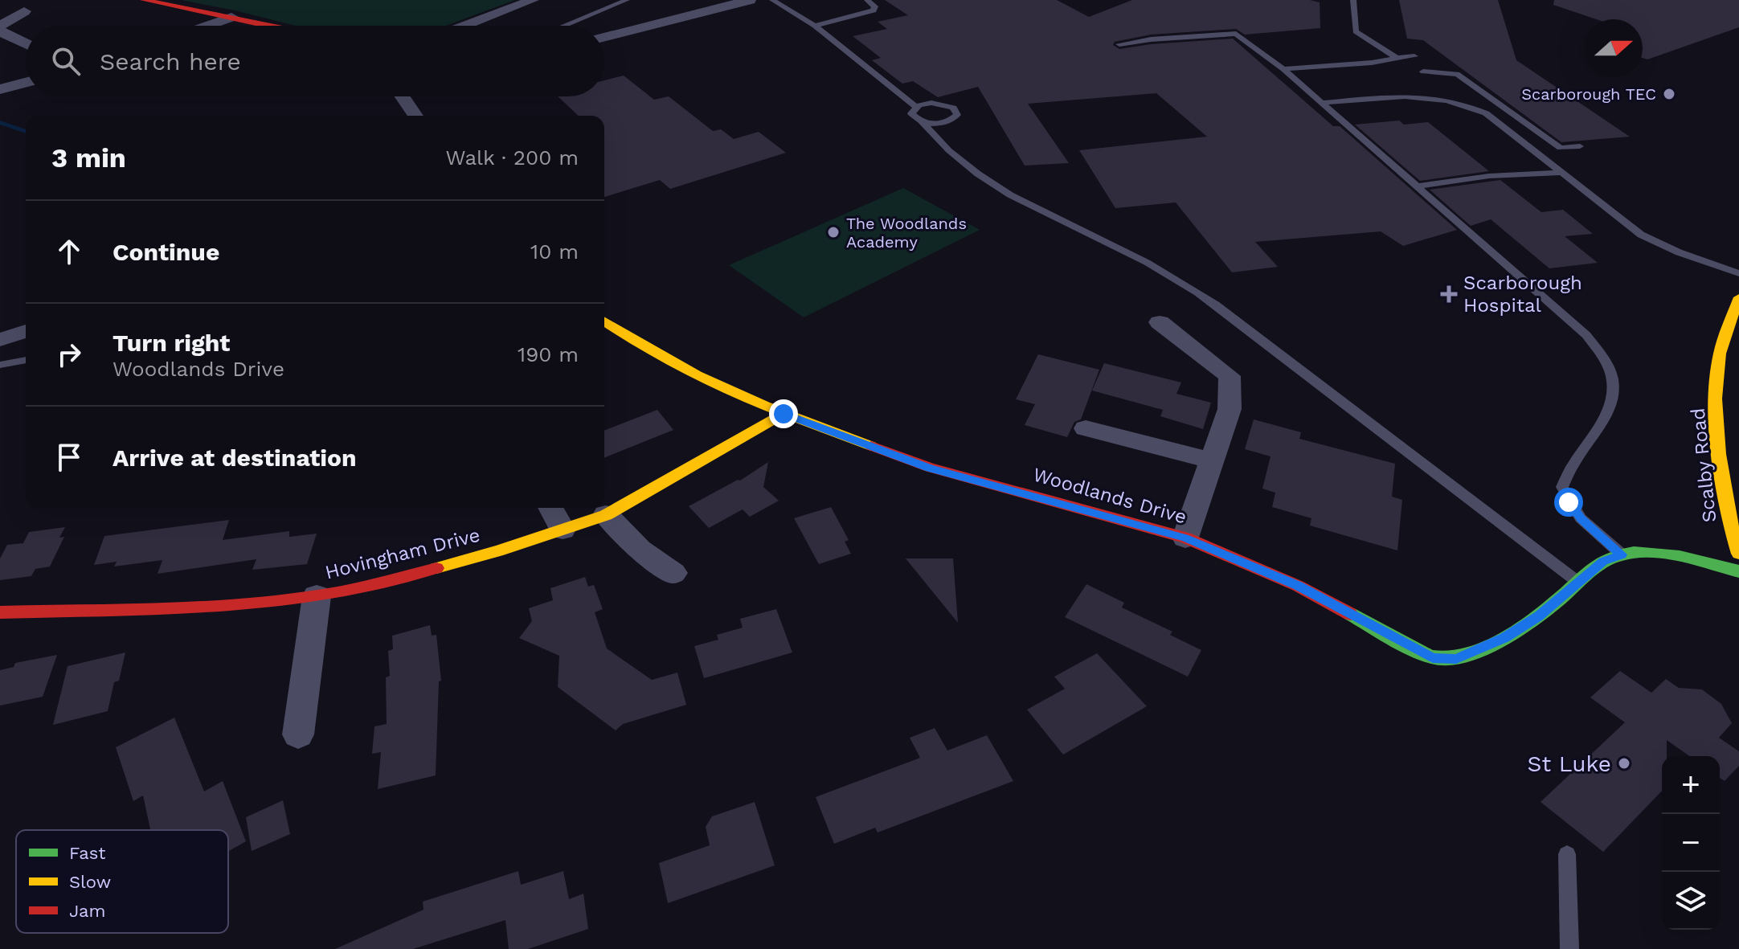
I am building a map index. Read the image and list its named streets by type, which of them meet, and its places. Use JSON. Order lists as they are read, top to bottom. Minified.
{"streets":{"main road":["Scalby Road","Woodlands Drive","Hovingham Drive"]},"crossings":[["Woodlands Drive","Hovingham Drive"]],"places":{"other":["Scarborough TEC","The Woodlands Academy","St Luke"],"health":["Scarborough Hospital"]},"legend":["Fast","Slow","Jam"],"north":"right","page":{"search":"Search here","heading":["3 min","Walk · 200 m"],"list":[["Continue","10 m"],["Turn right","Woodlands Drive","190 m"],"Arrive at destination"],"map_buttons":["+","−"]}}
